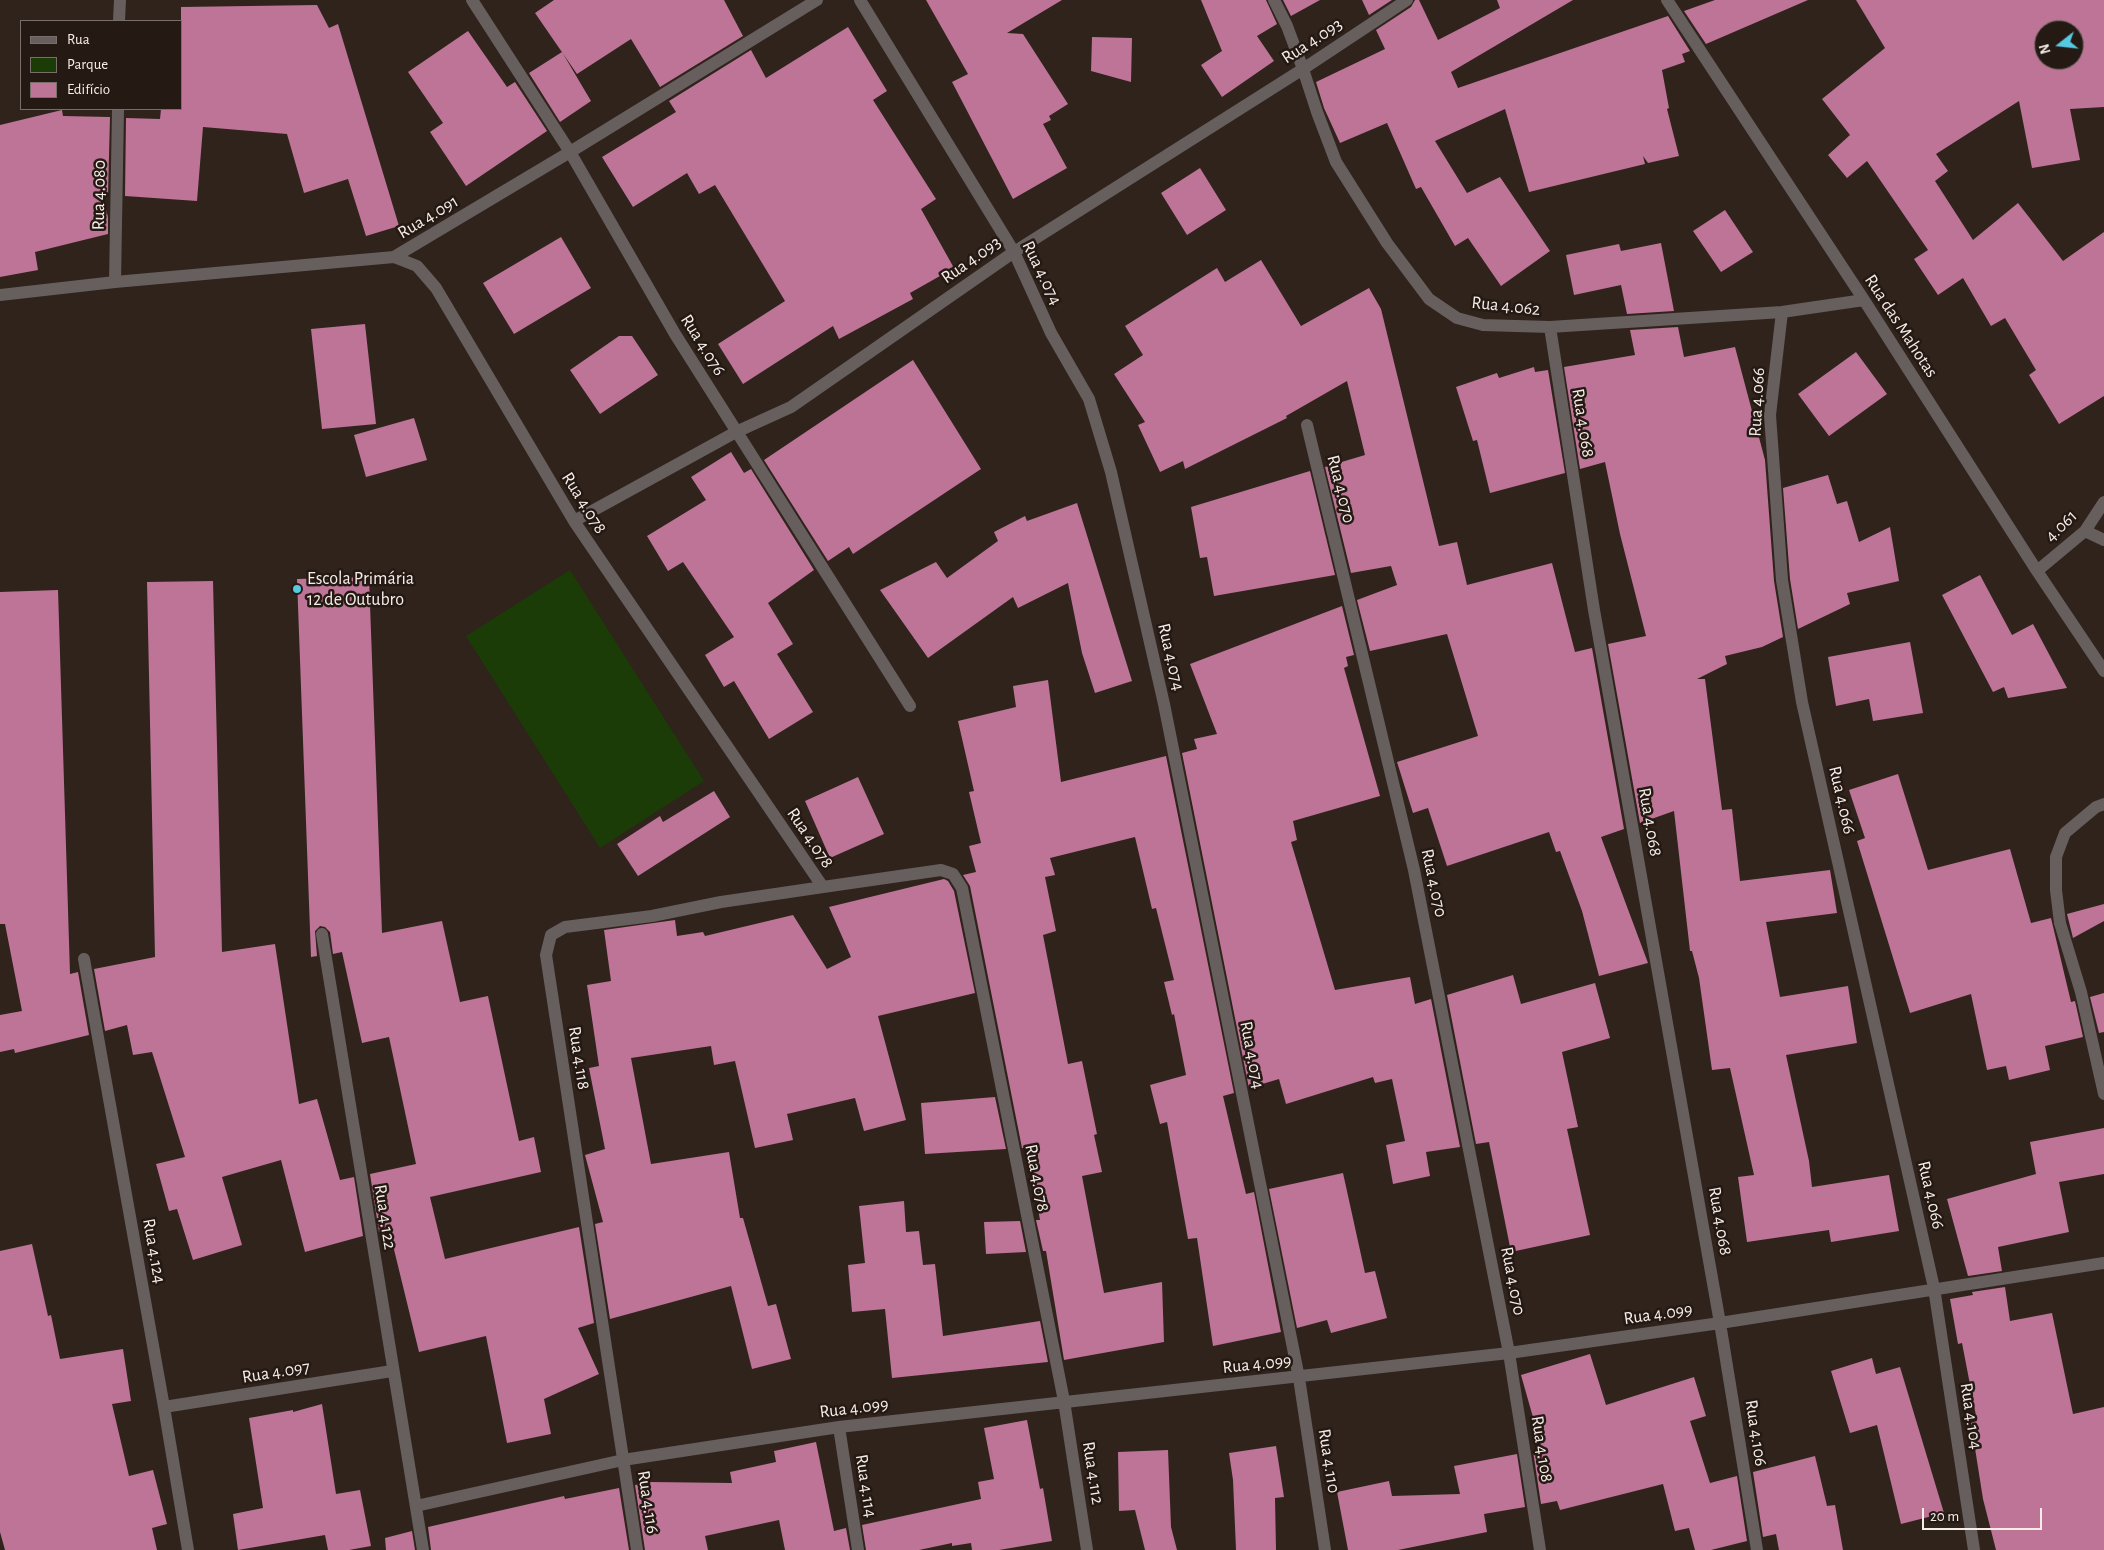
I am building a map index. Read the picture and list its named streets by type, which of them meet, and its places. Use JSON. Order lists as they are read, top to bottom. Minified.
{"streets":{"street":["Rua 4.093","Rua 4.080","Rua 4.091","Rua 4.074","Rua 4.062","Rua das Mahotas","Rua 4.076","Rua 4.066","Rua 4.068","Rua 4.070","Rua 4.078","4.061","Rua 4.118","Rua 4.122","Rua 4.124","Rua 4.099","Rua 4.097","Rua 4.104","Rua 4.106","Rua 4.108","Rua 4.110","Rua 4.112","Rua 4.114","Rua 4.116"]},"crossings":[["Rua 4.093","Rua 4.074"],["Rua 4.093","Rua 4.062"],["Rua 4.093","Rua 4.076"],["Rua 4.093","Rua 4.078"],["Rua 4.080","Rua 4.091"],["Rua 4.091","Rua 4.076"],["Rua 4.091","Rua 4.078"],["Rua 4.074","Rua 4.099"],["Rua 4.074","Rua 4.110"],["Rua 4.062","Rua das Mahotas"],["Rua 4.062","Rua 4.066"],["Rua 4.062","Rua 4.068"],["Rua das Mahotas","4.061"],["Rua 4.066","Rua 4.099"],["Rua 4.066","Rua 4.104"],["Rua 4.068","Rua 4.099"],["Rua 4.068","Rua 4.106"],["Rua 4.070","Rua 4.099"],["Rua 4.070","Rua 4.108"],["Rua 4.078","Rua 4.118"],["Rua 4.078","Rua 4.099"],["Rua 4.078","Rua 4.112"],["Rua 4.118","Rua 4.099"],["Rua 4.118","Rua 4.116"],["Rua 4.122","Rua 4.099"],["Rua 4.122","Rua 4.097"],["Rua 4.124","Rua 4.097"],["Rua 4.099","Rua 4.104"],["Rua 4.099","Rua 4.106"],["Rua 4.099","Rua 4.108"],["Rua 4.099","Rua 4.110"],["Rua 4.099","Rua 4.112"],["Rua 4.099","Rua 4.114"],["Rua 4.099","Rua 4.116"]],"places":["Escola Primária 12 de Outubro"],"legend":["Rua","Parque","Edifício"],"scale_bar":"20 m","north":"left"}
